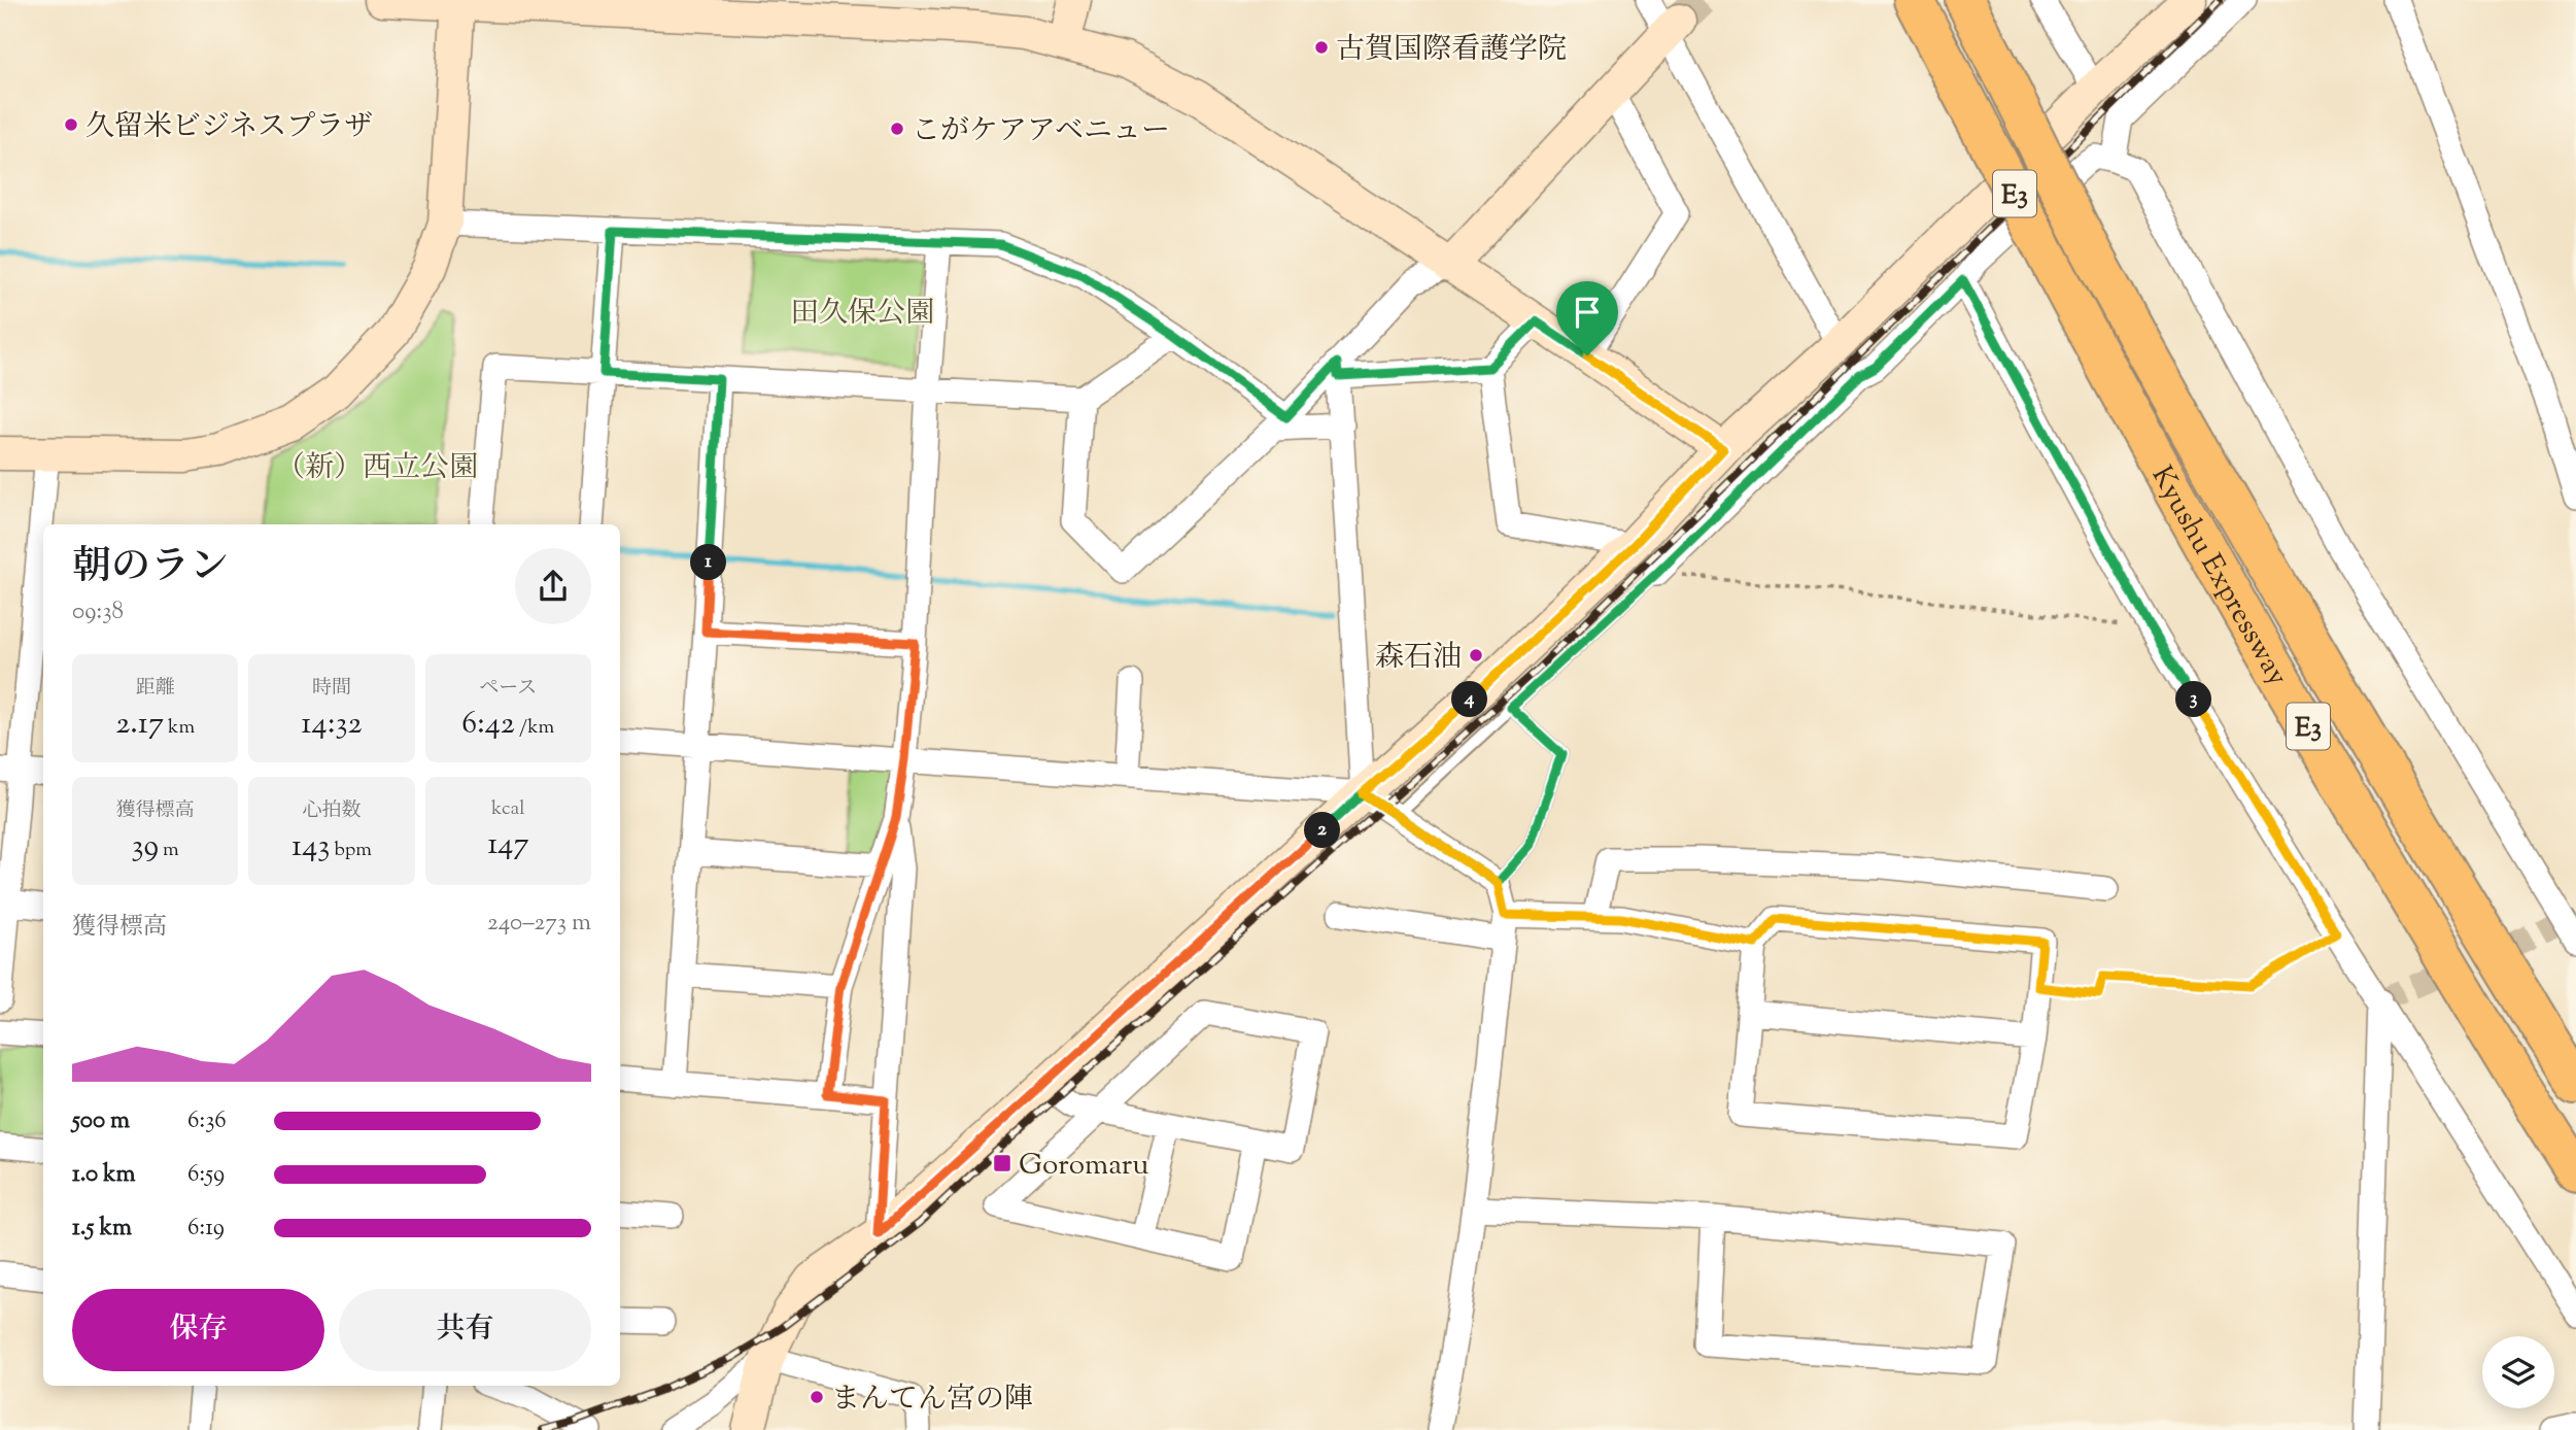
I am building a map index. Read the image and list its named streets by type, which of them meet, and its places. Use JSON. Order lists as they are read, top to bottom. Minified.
{"streets":{"highway":["E3","Kyushu Expressway"]},"parks":["田久保公園","（新）西立公園"],"places":{"other":["古賀国際看護学院","久留米ビジネスプラザ","こがケアアベニュー","森石油","まんてん宮の陣"],"transit":["Goromaru"]},"page":{"heading":["朝のラン","09:38"],"pins":["1","3","4","2"],"stats":[["距離","2.17 km"],["時間","14:32"],["ペース","6:42 /km"],["獲得標高","39 m"],["心拍数","143 bpm"],["kcal","147"]],"chart":["獲得標高","240–273 m"],"list":[{"name":"500 m","note":"6:36"},{"name":"1.0 km","note":"6:59"},{"name":"1.5 km","note":"6:19"}],"buttons":["保存","共有"]}}
